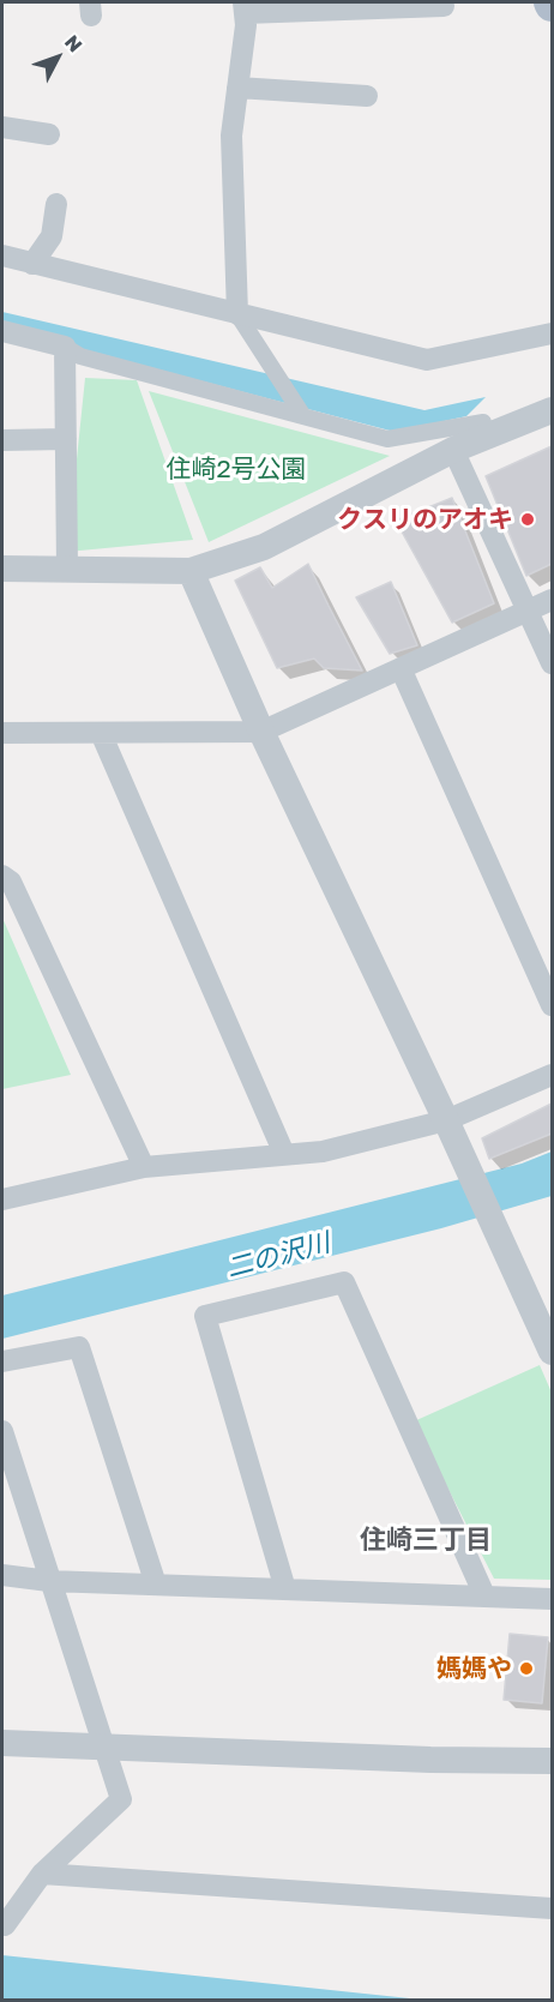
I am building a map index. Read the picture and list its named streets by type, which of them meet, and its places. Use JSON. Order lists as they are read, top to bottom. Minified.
{"districts":["住崎三丁目"],"water":["二の沢川"],"parks":["住崎2号公園"],"places":["クスリのアオキ","媽媽や"],"north":"top right"}
